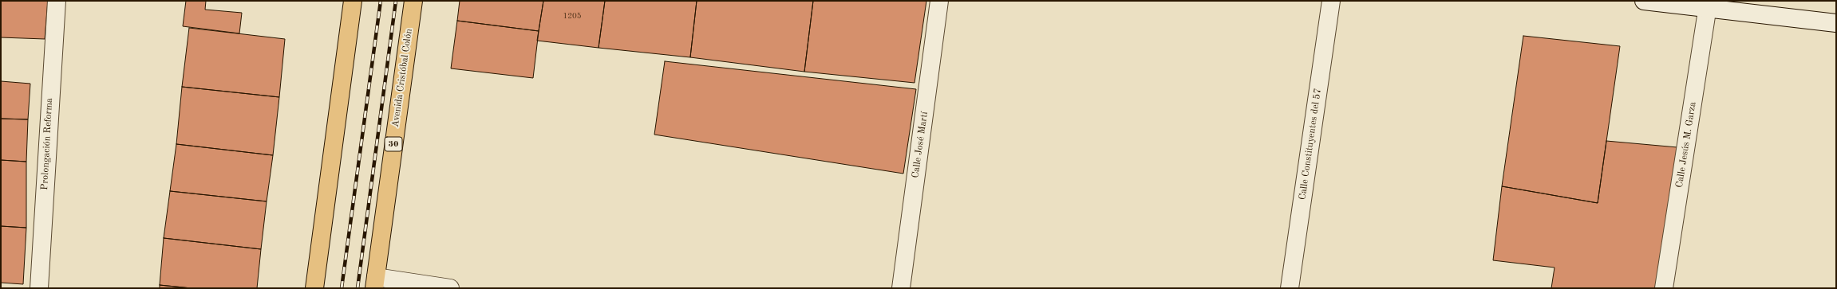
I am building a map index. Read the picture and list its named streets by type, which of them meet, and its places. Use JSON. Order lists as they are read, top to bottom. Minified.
{"streets":{"main road":["Avenida Cristóbal Colón","30"],"street":["Prolongación Reforma","Calle Constituyentes del 57","Calle José Martí","Calle Jesús M. Garza"]},"house_numbers":["1205"]}
